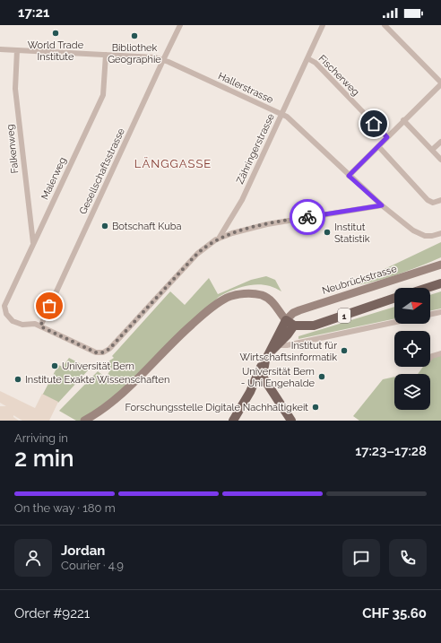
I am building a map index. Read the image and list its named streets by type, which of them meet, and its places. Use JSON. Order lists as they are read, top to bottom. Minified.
{"streets":{"main road":["Neubrückstrasse","1"],"street":["Fischerweg","Hallerstrasse","Falkenweg","Zähringerstrasse","Gesellschaftsstrasse","Malerweg"]},"crossings":[["Fischerweg","Zähringerstrasse"],["Hallerstrasse","Falkenweg"],["Hallerstrasse","Zähringerstrasse"],["Hallerstrasse","Gesellschaftsstrasse"],["Hallerstrasse","Malerweg"],["Falkenweg","Malerweg"],["Gesellschaftsstrasse","Malerweg"],["Neubrückstrasse","1"]],"districts":["LÄNGGASSE"],"places":["World Trade Institute","Bibliothek Geographie","Botschaft Kuba","Institut Statistik","Institut für Wirtschaftsinformatik","Universität Bern","Universität Bern - Uni Engehalde","Institute Exakte Wissenschaften","Forschungsstelle Digitale Nachhaltigkeit"],"north":"right","page":{"status":"17:21","heading":["2 min","Arriving in","17:23–17:28"],"panel":["Jordan","Courier · 4.9","Order #9221","CHF 35.60"],"bar":"On the way · 180 m"}}
